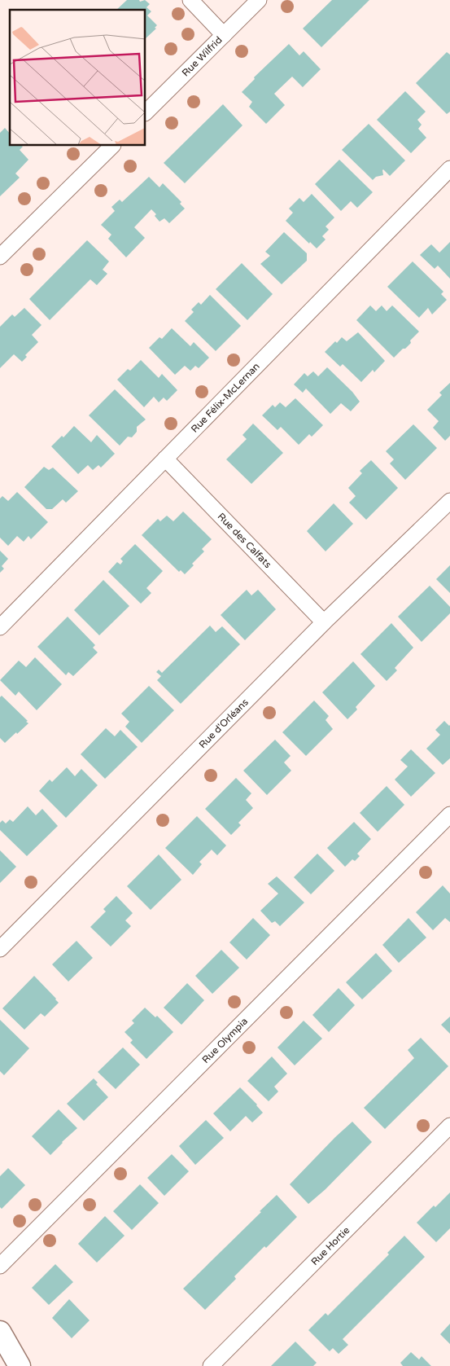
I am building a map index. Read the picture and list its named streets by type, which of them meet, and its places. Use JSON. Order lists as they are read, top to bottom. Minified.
{"streets":{"street":["Rue Wilfrid","Rue Félix-McLernan","Rue des Calfats","Rue d'Orléans","Rue Olympia","Rue Hortie"]},"crossings":[["Rue Félix-McLernan","Rue des Calfats"],["Rue des Calfats","Rue d'Orléans"]]}
